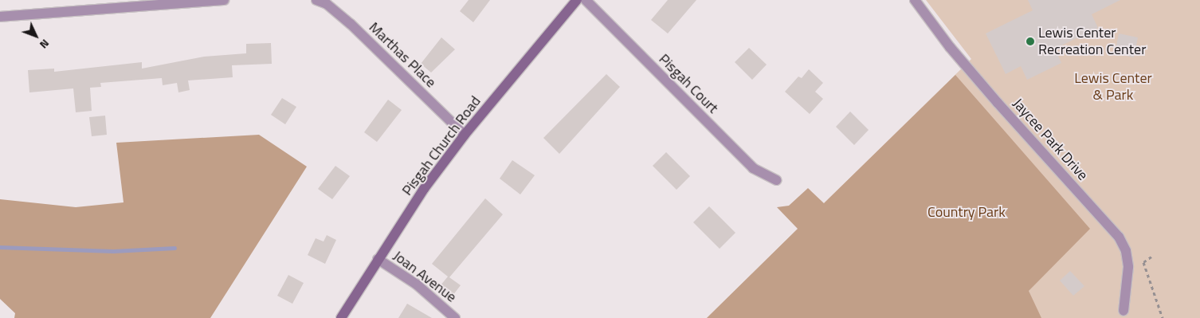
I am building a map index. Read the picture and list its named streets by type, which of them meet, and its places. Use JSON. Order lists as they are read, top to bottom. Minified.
{"streets":{"main road":["Pisgah Church Road"],"street":["Marthas Place","Pisgah Court","Jaycee Park Drive","Joan Avenue"]},"crossings":[["Marthas Place","Pisgah Church Road"],["Pisgah Church Road","Joan Avenue"]],"parks":["Lewis Center & Park","Country Park"],"places":["Lewis Center Recreation Center"],"north":"bottom right"}
